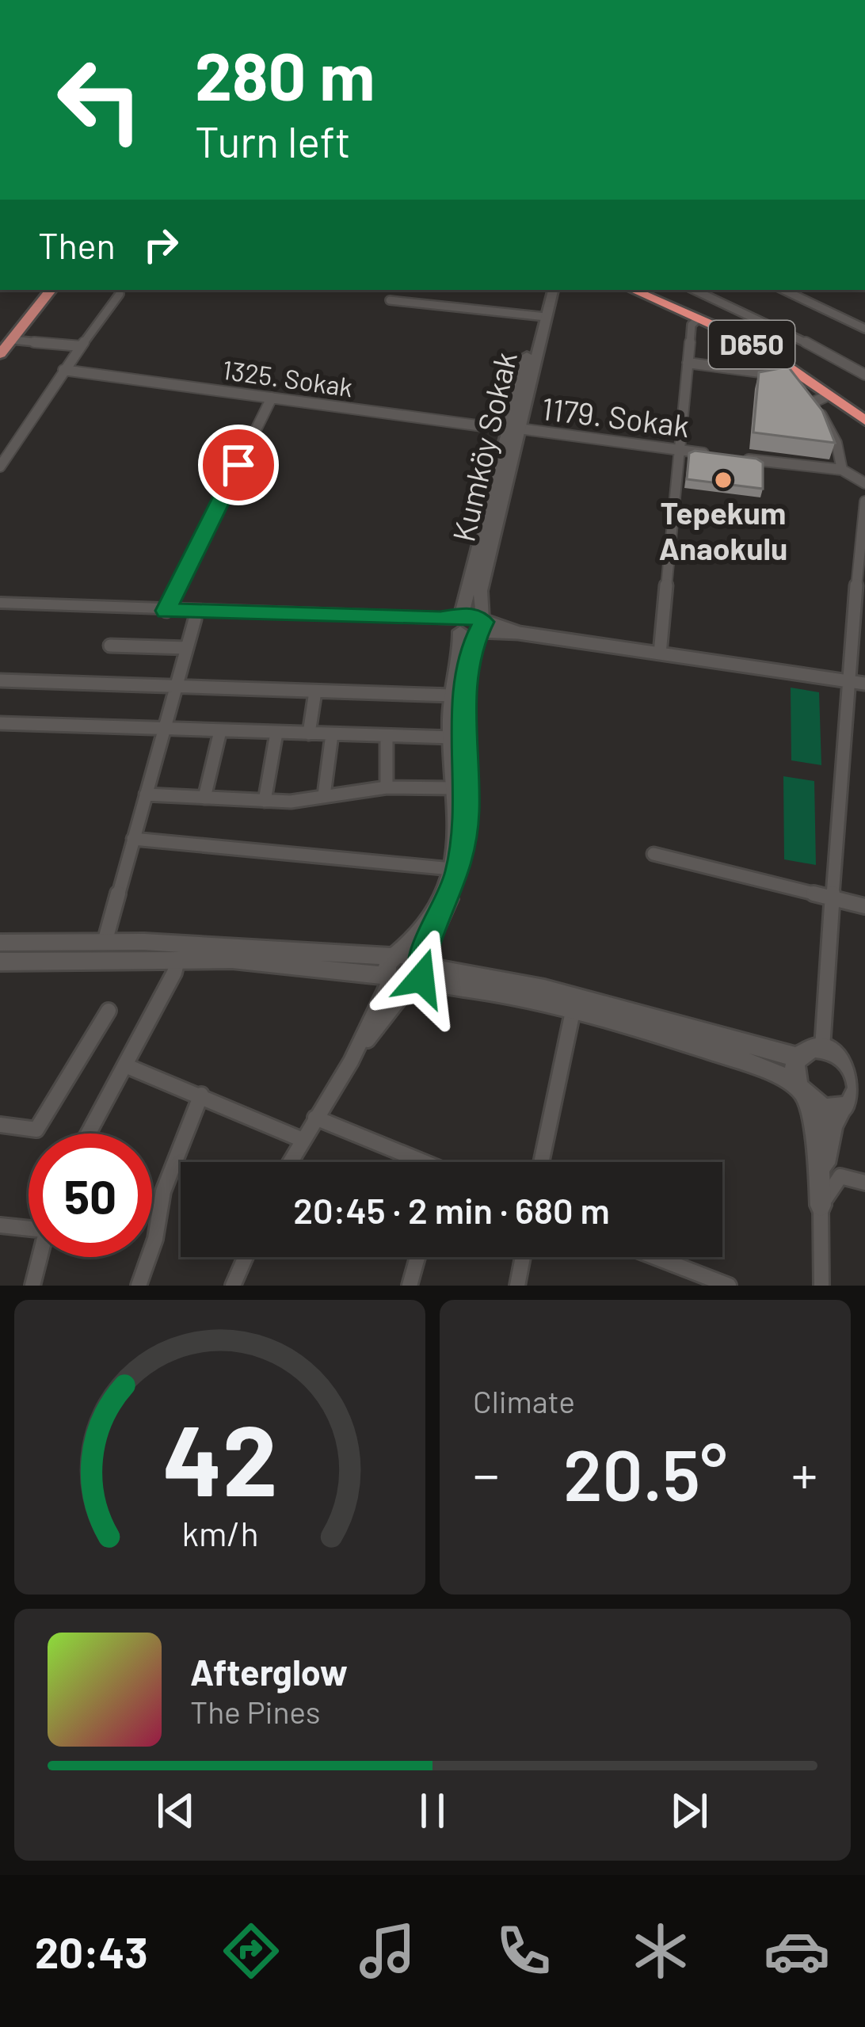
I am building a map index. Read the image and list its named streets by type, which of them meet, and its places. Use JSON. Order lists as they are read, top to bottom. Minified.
{"streets":{"highway":["D650"],"main road":["Kumköy Sokak"],"street":["1325. Sokak","1179. Sokak"]},"crossings":[["1325. Sokak","1179. Sokak"],["1325. Sokak","Kumköy Sokak"],["1179. Sokak","Kumköy Sokak"]],"places":["Tepekum Anaokulu"],"page":{"turn":["280 m","Turn left"],"then":"Then","limit":"50","trip":"20:45 · 2 min · 680 m","tile":"Climate","heat":["−","20.5°","+"],"song":["Afterglow","The Pines"],"tabs":"20:43","gauge":["42","km/h"]}}
